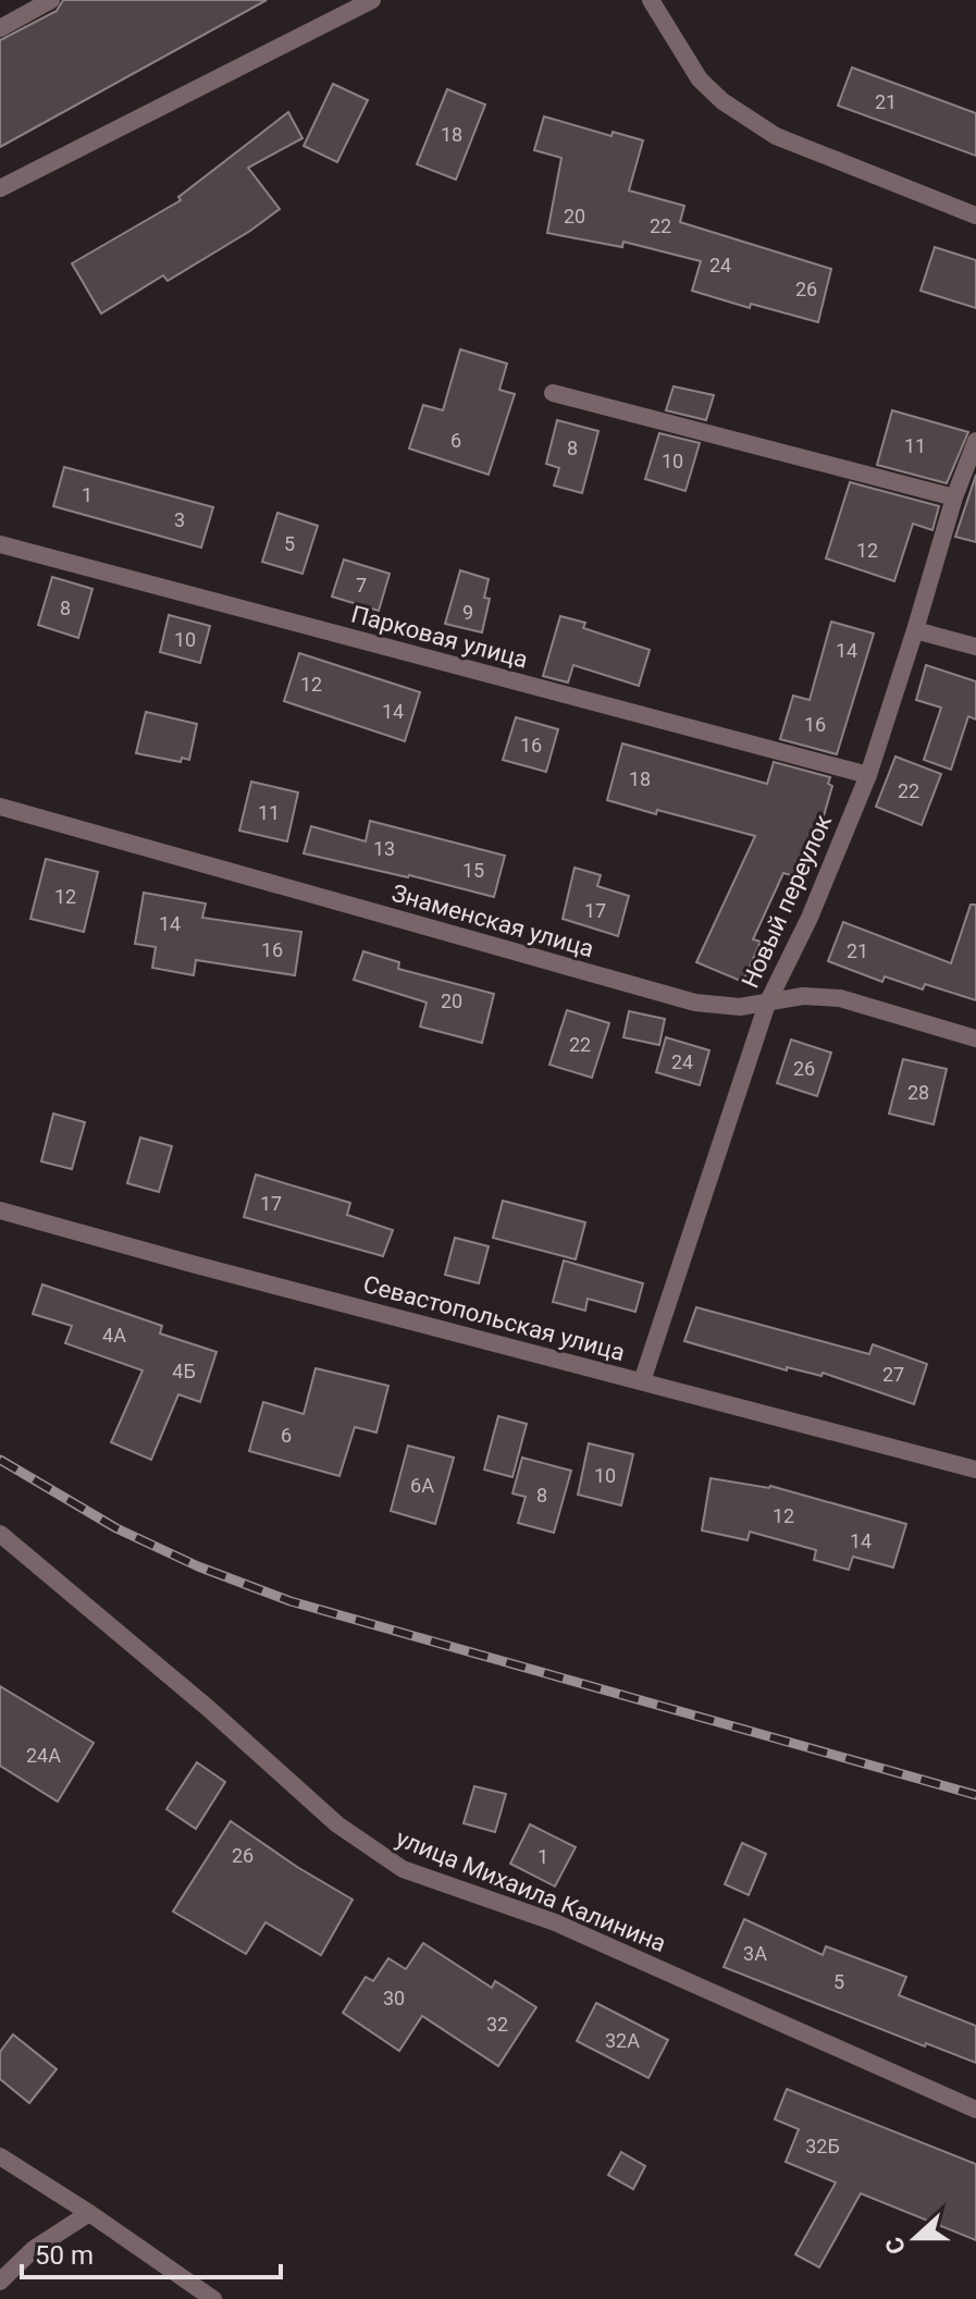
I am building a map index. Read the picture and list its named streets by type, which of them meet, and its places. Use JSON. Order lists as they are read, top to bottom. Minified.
{"streets":{"street":["Парковая улица","Новый переулок","Знаменская улица","Севастопольская улица","улица Михаила Калинина"]},"crossings":[["Парковая улица","Новый переулок"],["Новый переулок","Знаменская улица"],["Новый переулок","Севастопольская улица"]],"house_numbers":["21","18","20","22","24","26","6","11","8","10","1","3","5","12","7","8","9","10","14","12","14","16","16","18","22","11","13","15","12","17","14","16","21","20","22","24","26","28","17","4А","4Б","27","6","10","6А","8","12","14","24А","26","1","3А","5","30","32","32А","32Б"],"scale_bar":"50 m","north":"left"}
